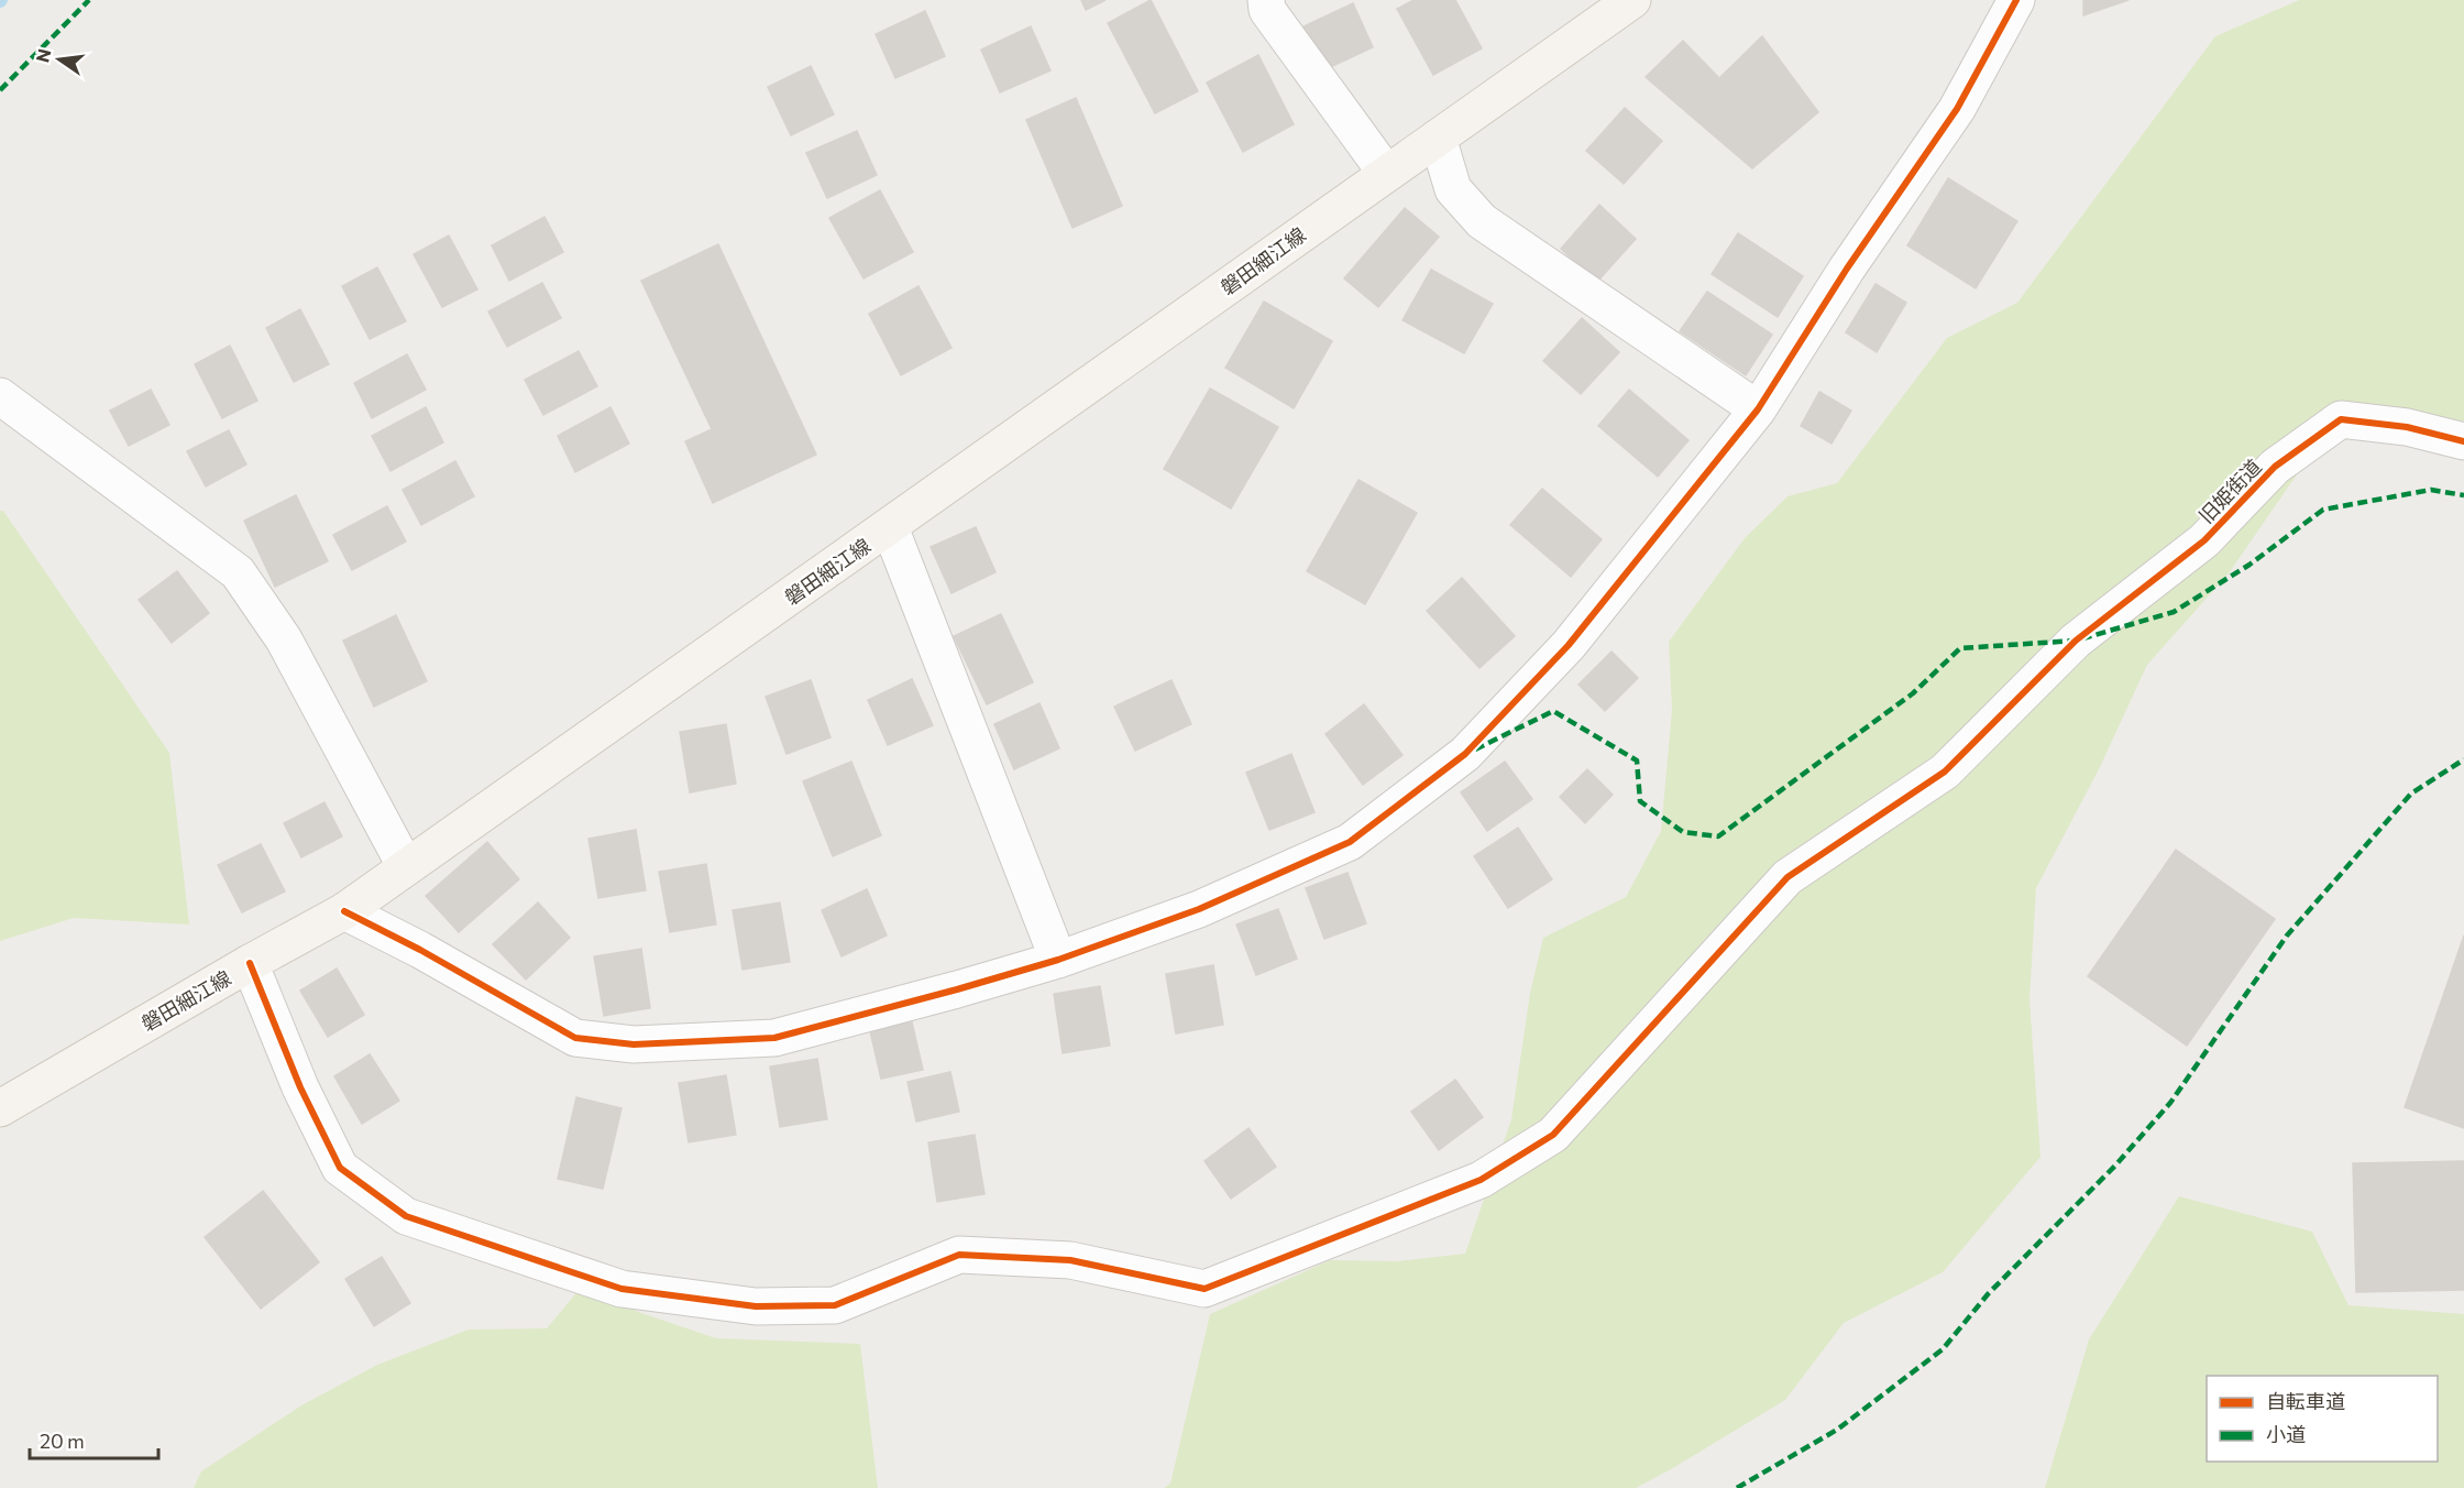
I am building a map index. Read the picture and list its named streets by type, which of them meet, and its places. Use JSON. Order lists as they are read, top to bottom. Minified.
{"streets":{"main road":["磐田細江線"],"street":["旧姫街道"]},"crossings":[["磐田細江線","旧姫街道"]],"legend":["自転車道","小道"],"scale_bar":"20 m","north":"left"}
